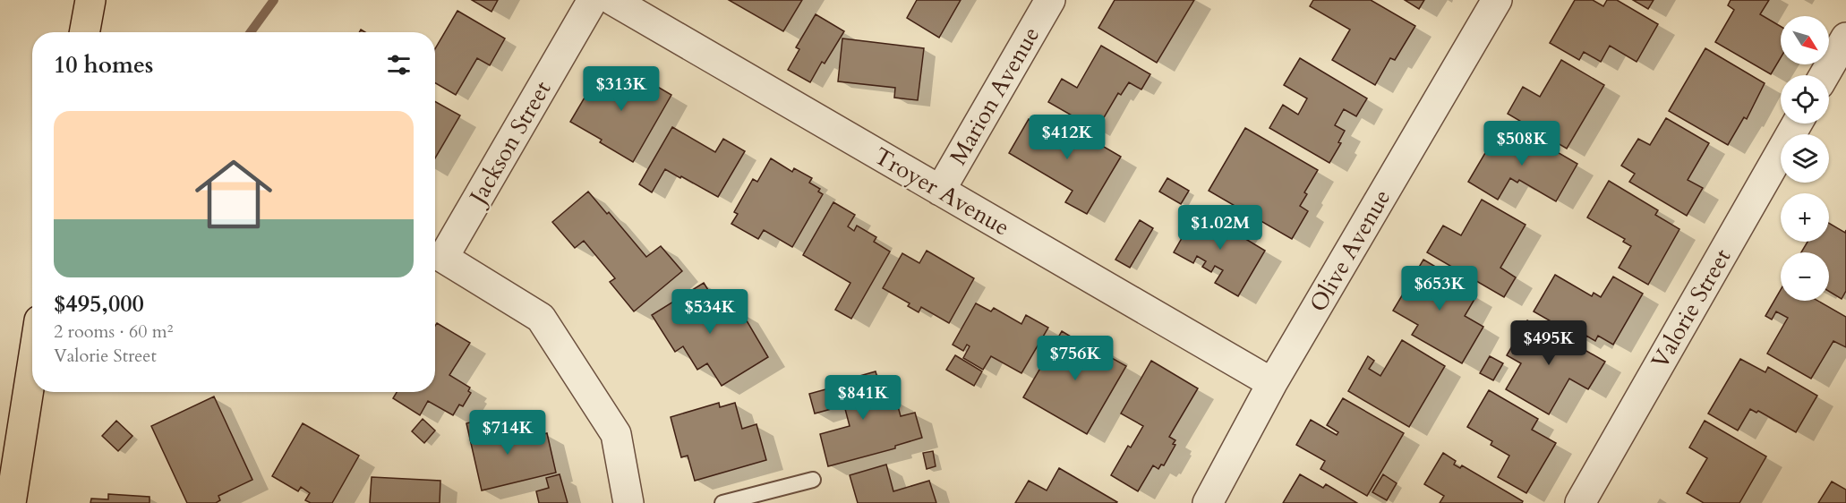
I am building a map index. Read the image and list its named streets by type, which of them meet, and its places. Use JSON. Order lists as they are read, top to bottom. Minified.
{"streets":{"street":["Marion Avenue","Jackson Street","Troyer Avenue","Olive Avenue","Valorie Street"]},"crossings":[["Marion Avenue","Troyer Avenue"],["Troyer Avenue","Olive Avenue"]],"north":"bottom right","page":{"map_buttons":["+","−"],"heading":"10 homes","price":["$313K","$412K","$508K","$1.02M","$653K","$534K","$495K","$756K","$841K","$714K"],"list":[{"name":"$495,000","note":"2 rooms · 60 m² · Valorie Street"}]}}
